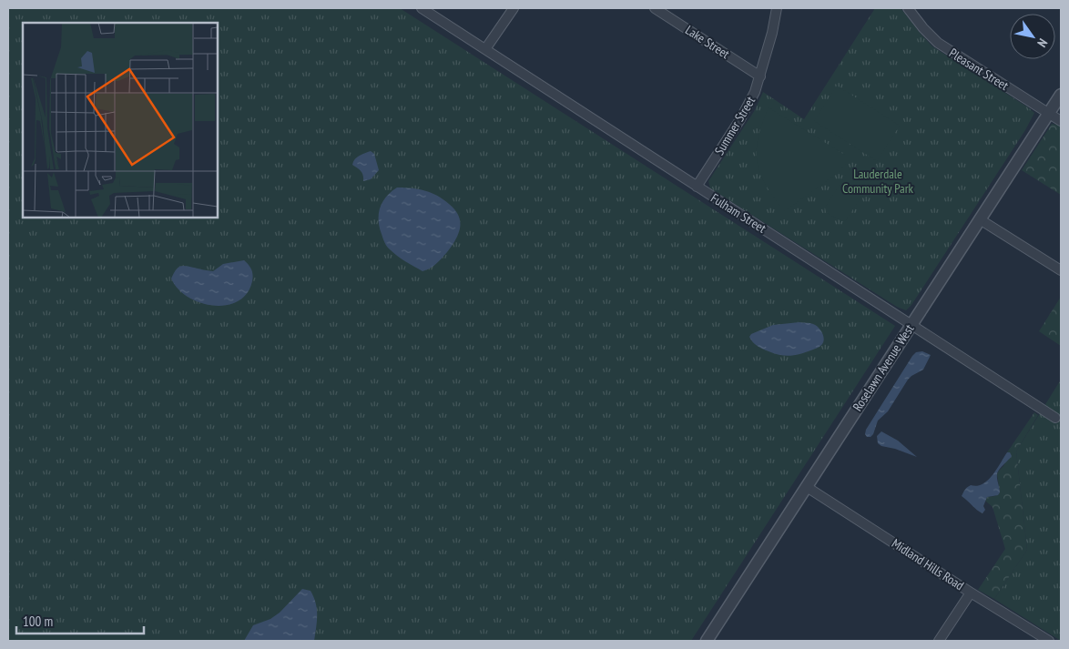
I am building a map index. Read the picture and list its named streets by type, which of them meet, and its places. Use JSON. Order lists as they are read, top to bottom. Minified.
{"streets":{"street":["Lake Street","Pleasant Street","Summer Street","Fulham Street","Roselawn Avenue West","Midland Hills Road"]},"crossings":[["Lake Street","Summer Street"],["Pleasant Street","Roselawn Avenue West"],["Summer Street","Fulham Street"],["Fulham Street","Roselawn Avenue West"],["Roselawn Avenue West","Midland Hills Road"]],"parks":["Lauderdale Community Park"],"scale_bar":"100 m","north":"bottom right"}
